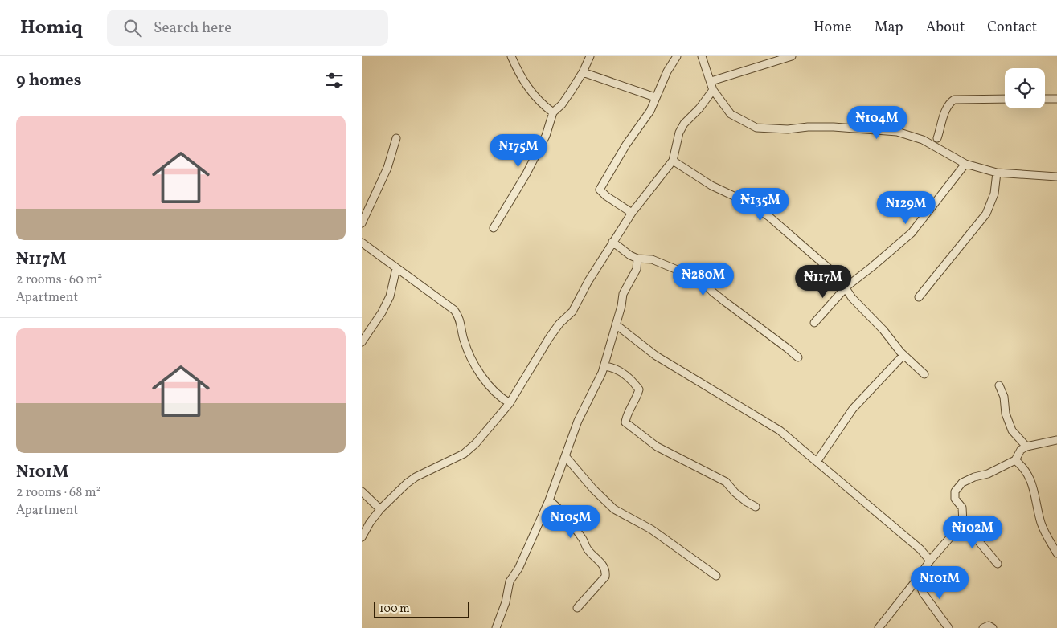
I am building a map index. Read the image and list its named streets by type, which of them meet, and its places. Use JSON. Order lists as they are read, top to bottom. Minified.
{"scale_bar":"100 m","page":{"header":"Homiq","search":"Search here","nav":["Home","Map","About","Contact"],"heading":"9 homes","list":[{"name":"₦117M","note":"2 rooms · 60 m² · Apartment"},{"name":"₦101M","note":"2 rooms · 68 m² · Apartment"}],"price":["₦104M","₦175M","₦135M","₦129M","₦280M","₦117M","₦105M","₦102M","₦101M"],"scale":"100 m"}}
